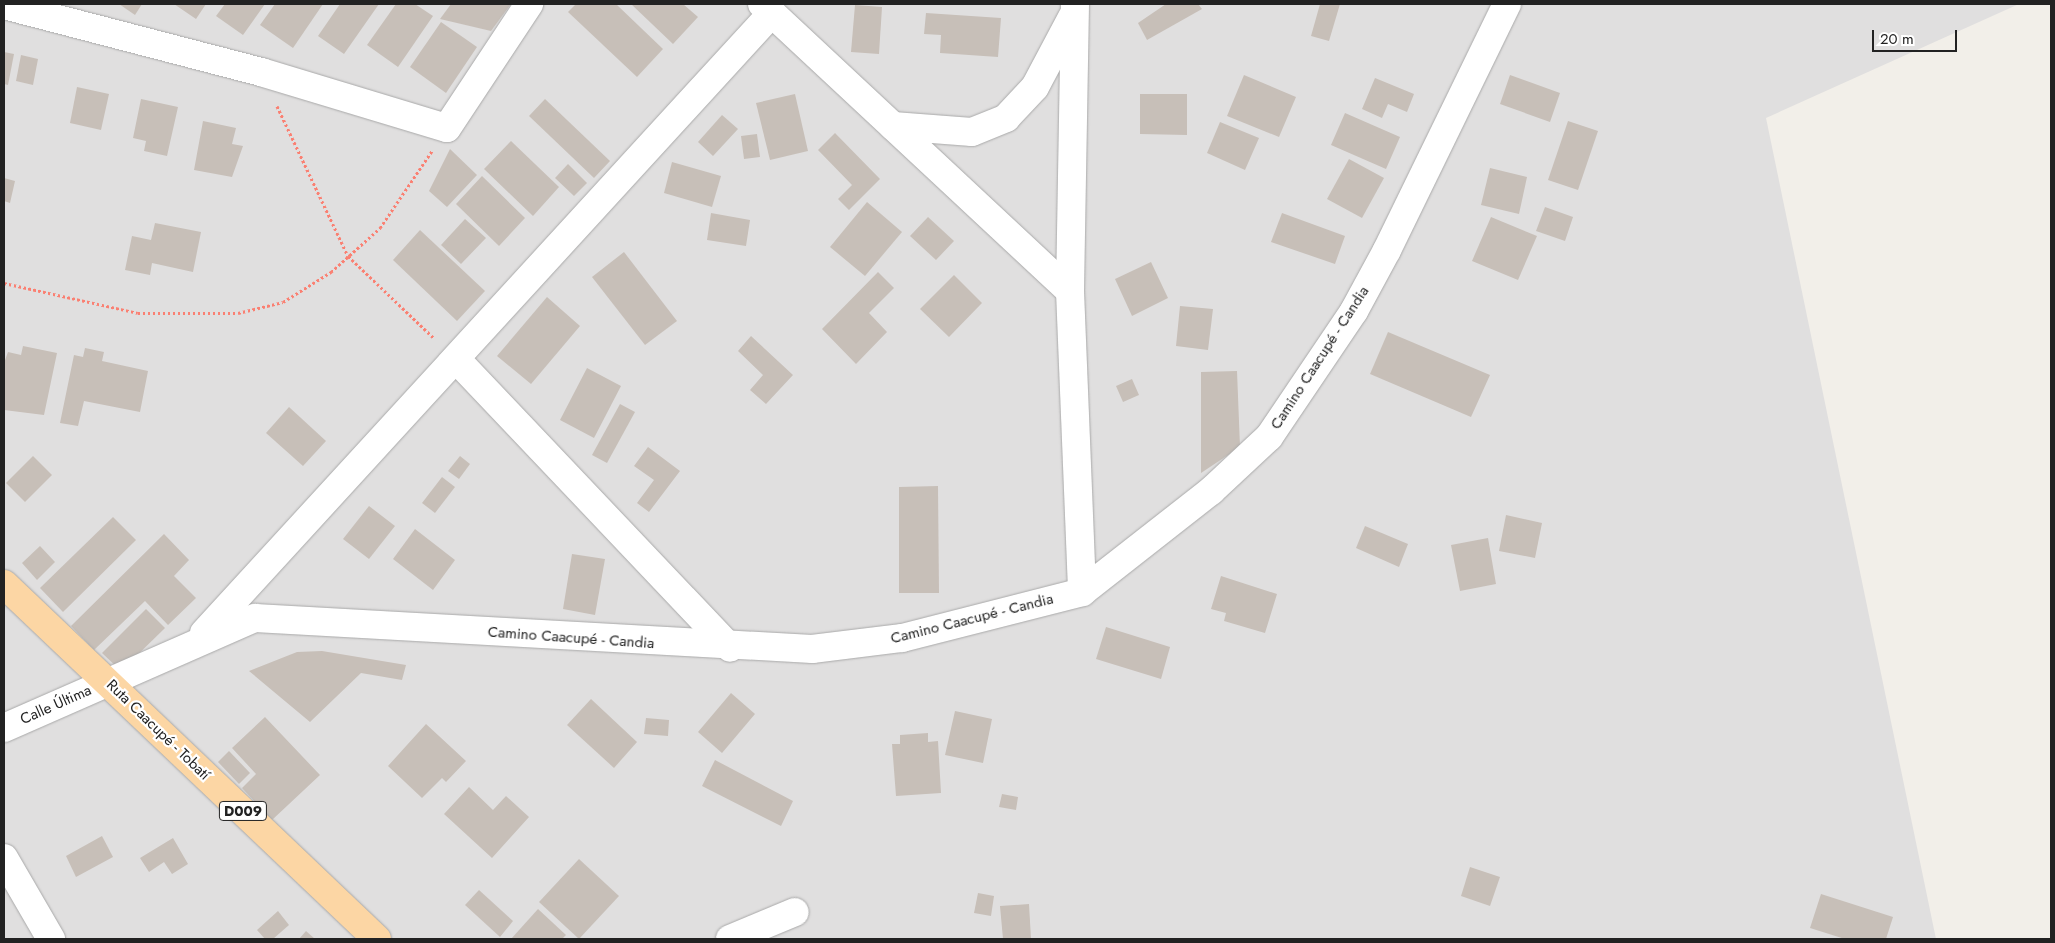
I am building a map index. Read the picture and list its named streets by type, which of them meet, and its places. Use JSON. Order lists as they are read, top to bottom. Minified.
{"streets":{"main road":["Ruta Caacupé - Tobatí","D009"],"street":["Camino Caacupé - Candia","Calle Última"]},"crossings":[["Camino Caacupé - Candia","Calle Última"],["Camino Caacupé - Candia","Ruta Caacupé - Tobatí"],["Calle Última","Ruta Caacupé - Tobatí"]],"scale_bar":"20 m"}
